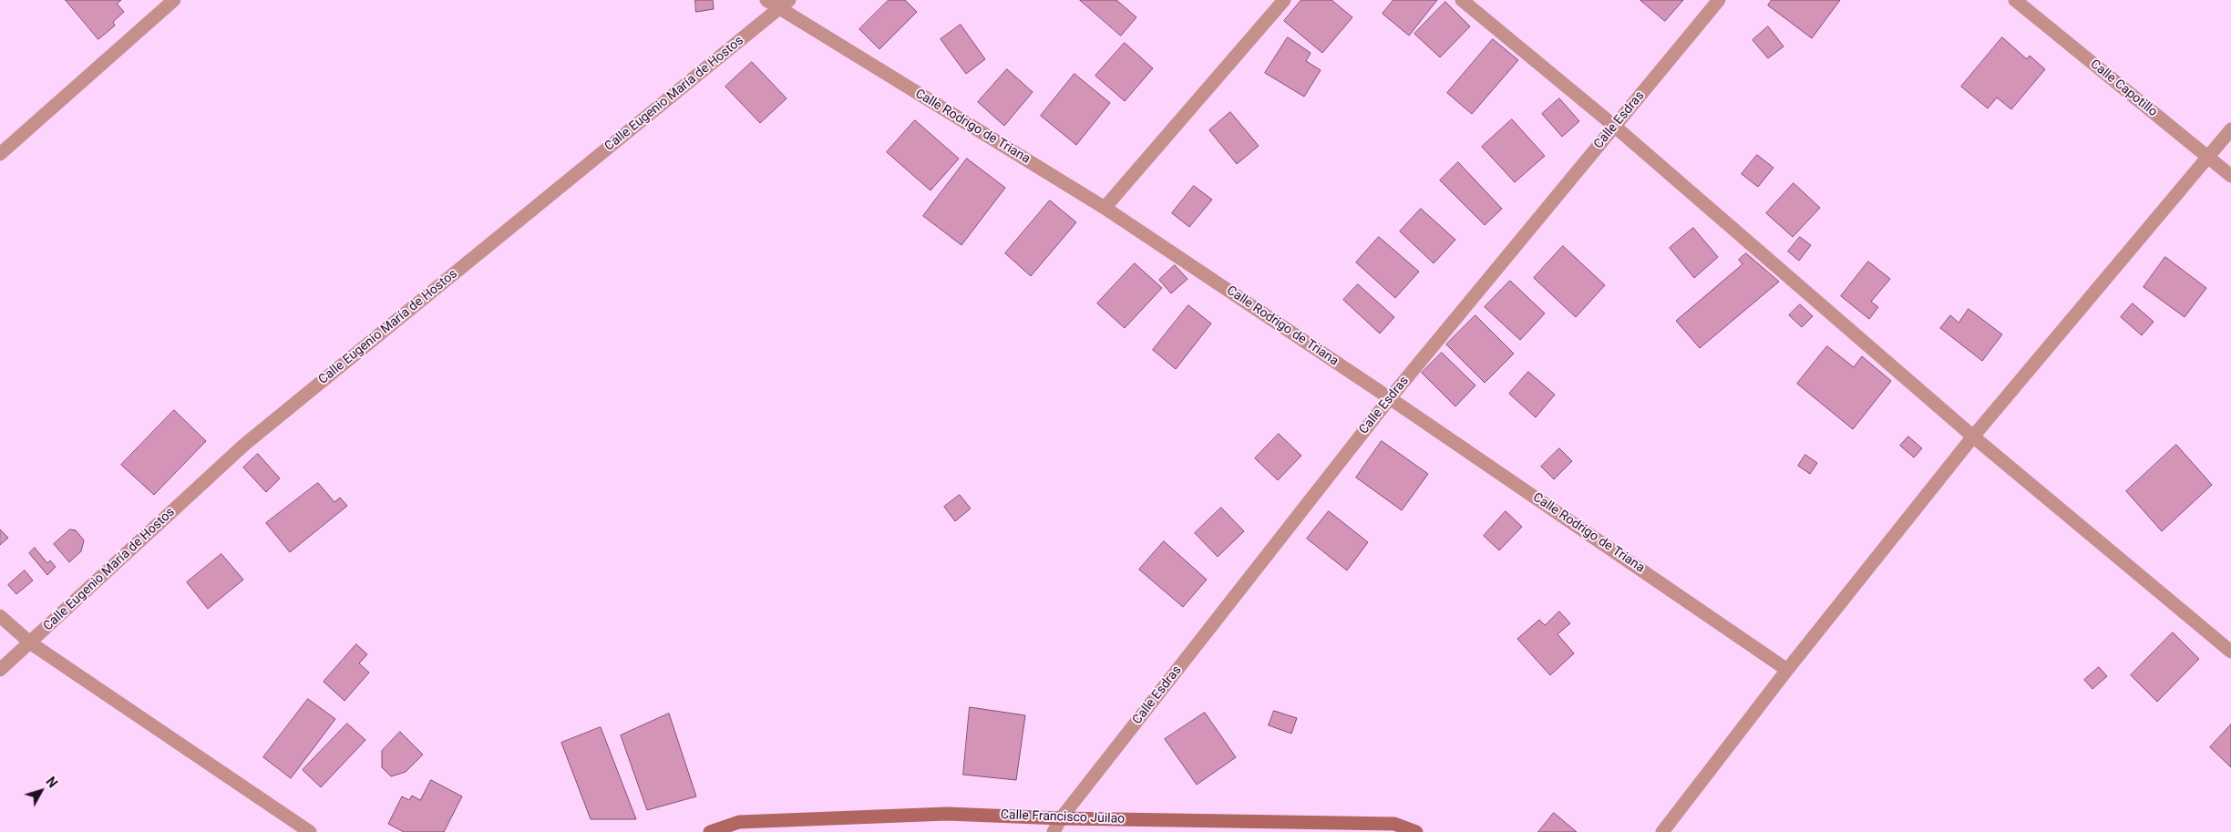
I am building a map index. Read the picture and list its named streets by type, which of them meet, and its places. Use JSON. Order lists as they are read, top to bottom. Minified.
{"streets":{"street":["Calle Capotillo","Calle Eugenio María de Hostos","Calle Esdras","Calle Rodrigo de Triana","Calle Francisco Juilao"]},"crossings":[["Calle Eugenio María de Hostos","Calle Rodrigo de Triana"],["Calle Esdras","Calle Rodrigo de Triana"],["Calle Esdras","Calle Francisco Juilao"]],"north":"top right"}
